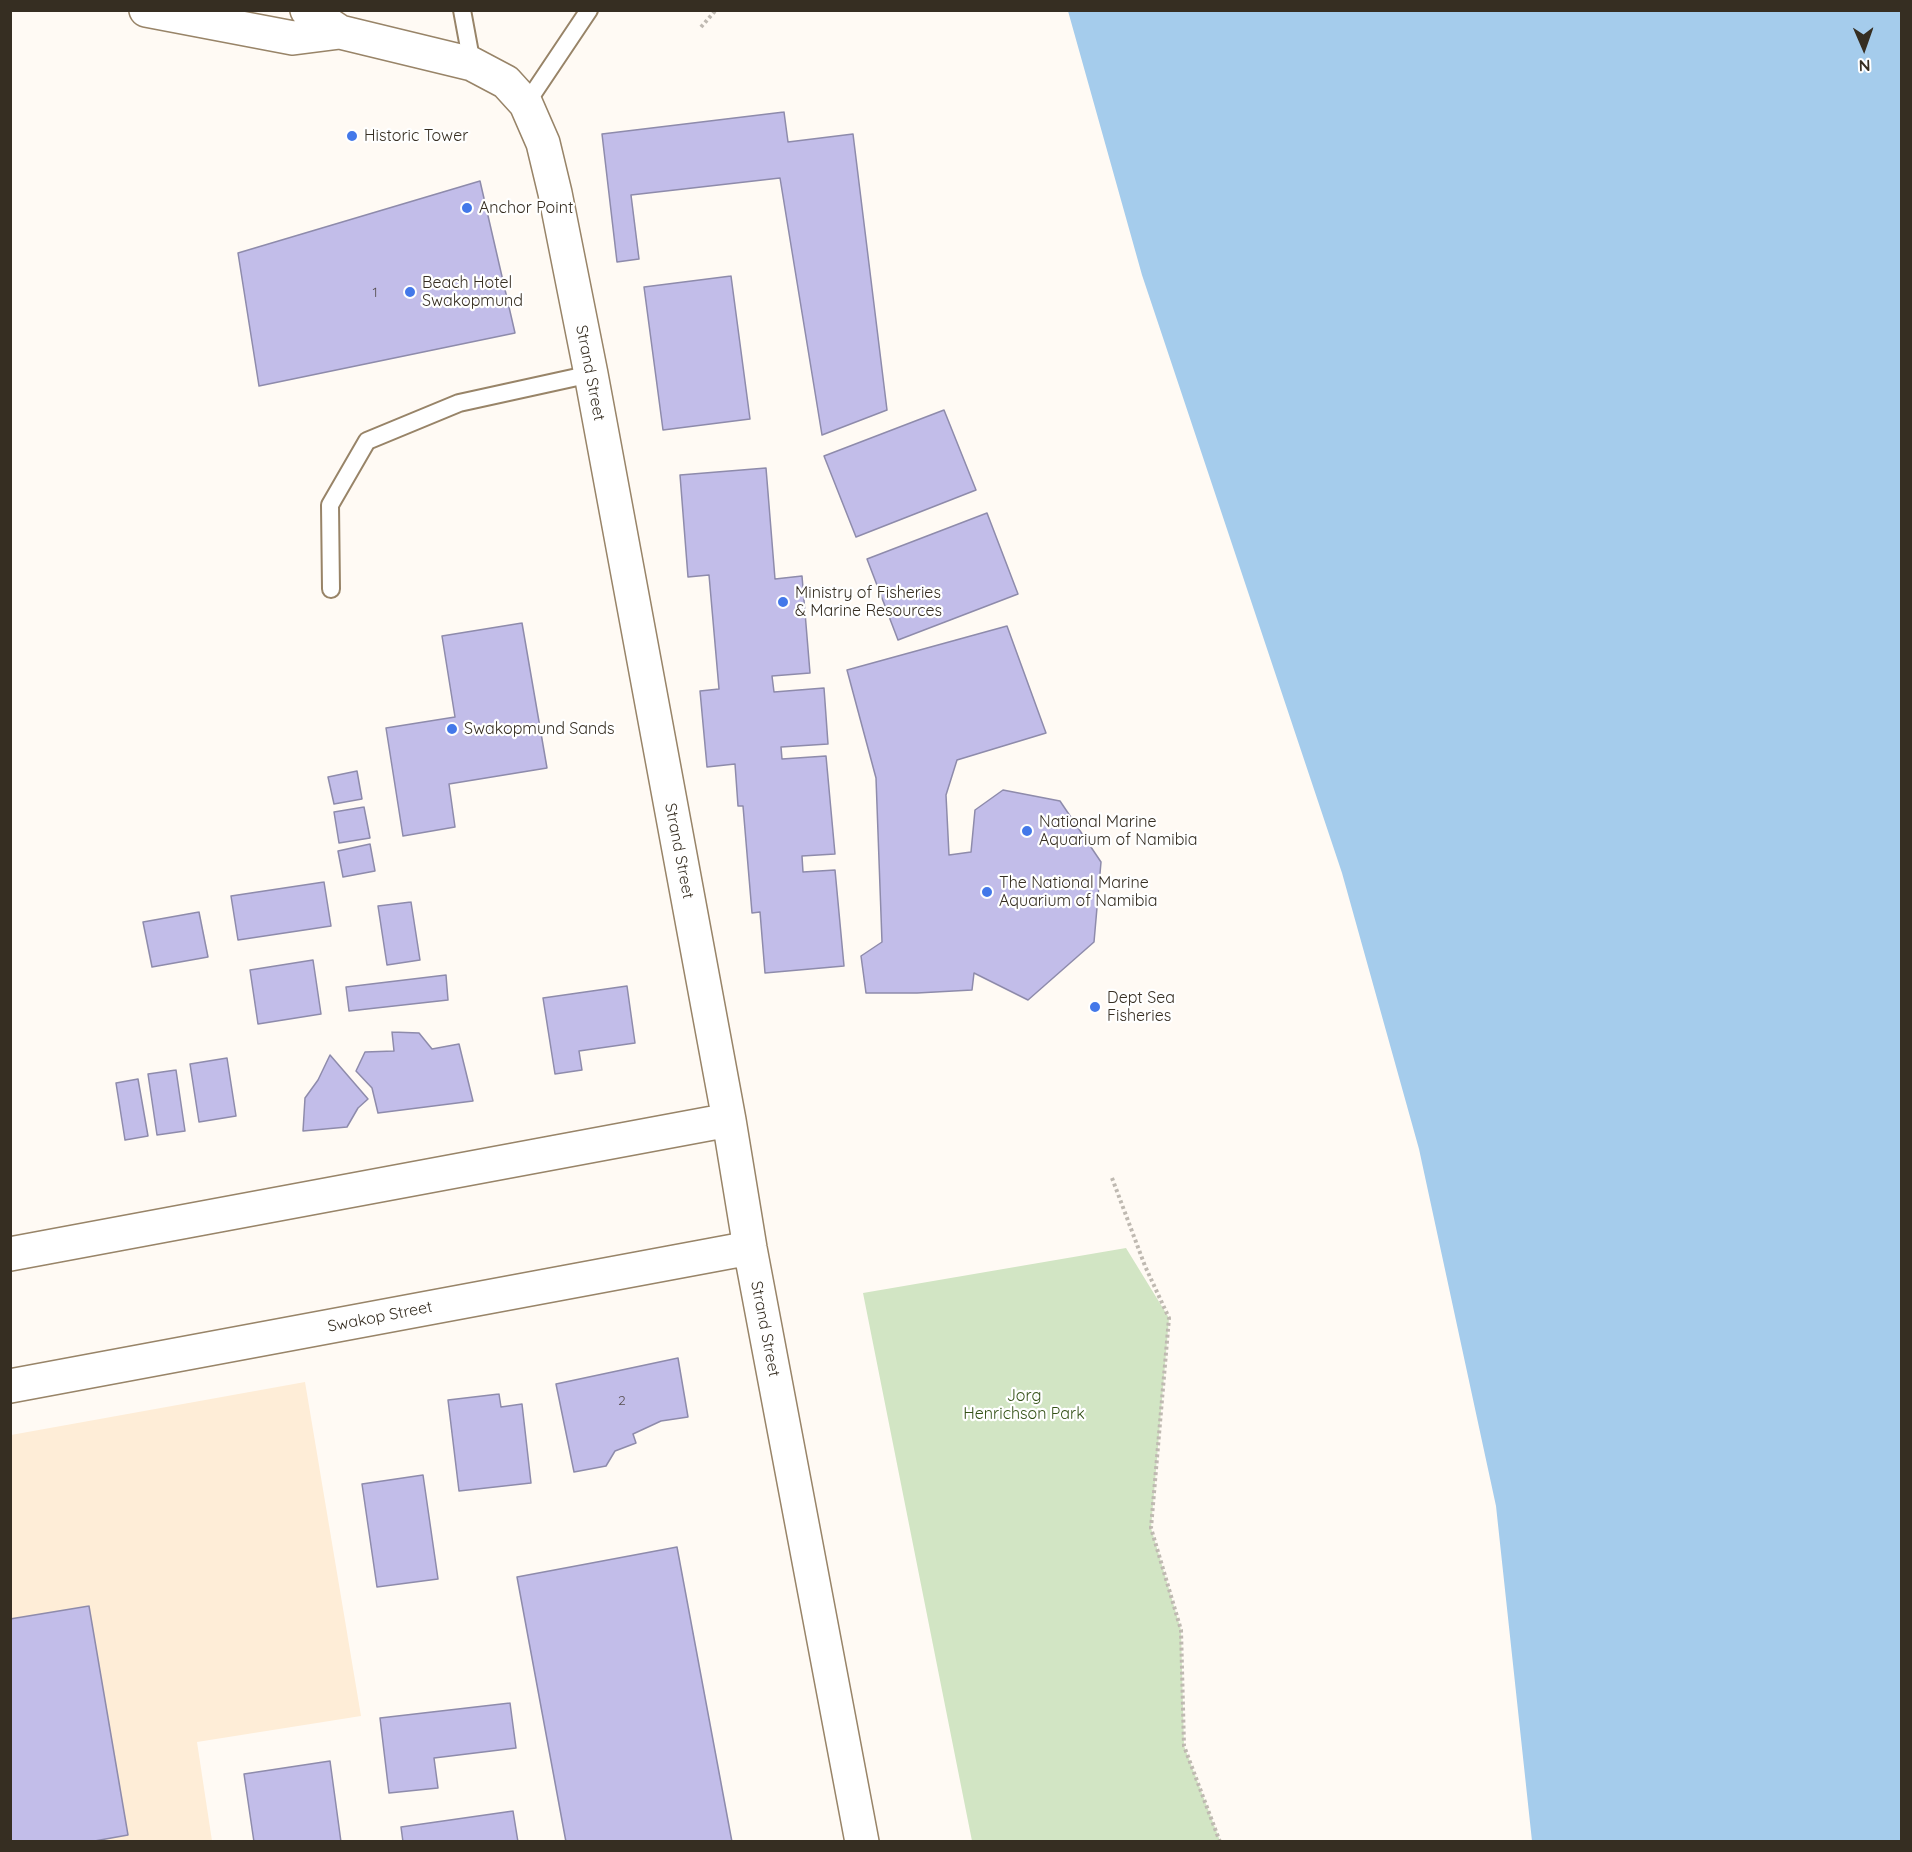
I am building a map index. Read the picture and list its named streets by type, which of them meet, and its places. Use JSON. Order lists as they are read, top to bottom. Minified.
{"streets":{"street":["Strand Street","Swakop Street"]},"crossings":[["Strand Street","Swakop Street"]],"parks":["Jorg Henrichson Park"],"places":["Historic Tower","Anchor Point","Beach Hotel Swakopmund","Ministry of Fisheries & Marine Resources","Swakopmund Sands","National Marine Aquarium of Namibia","The National Marine Aquarium of Namibia","Dept Sea Fisheries"],"house_numbers":["1","2"],"north":"bottom"}
